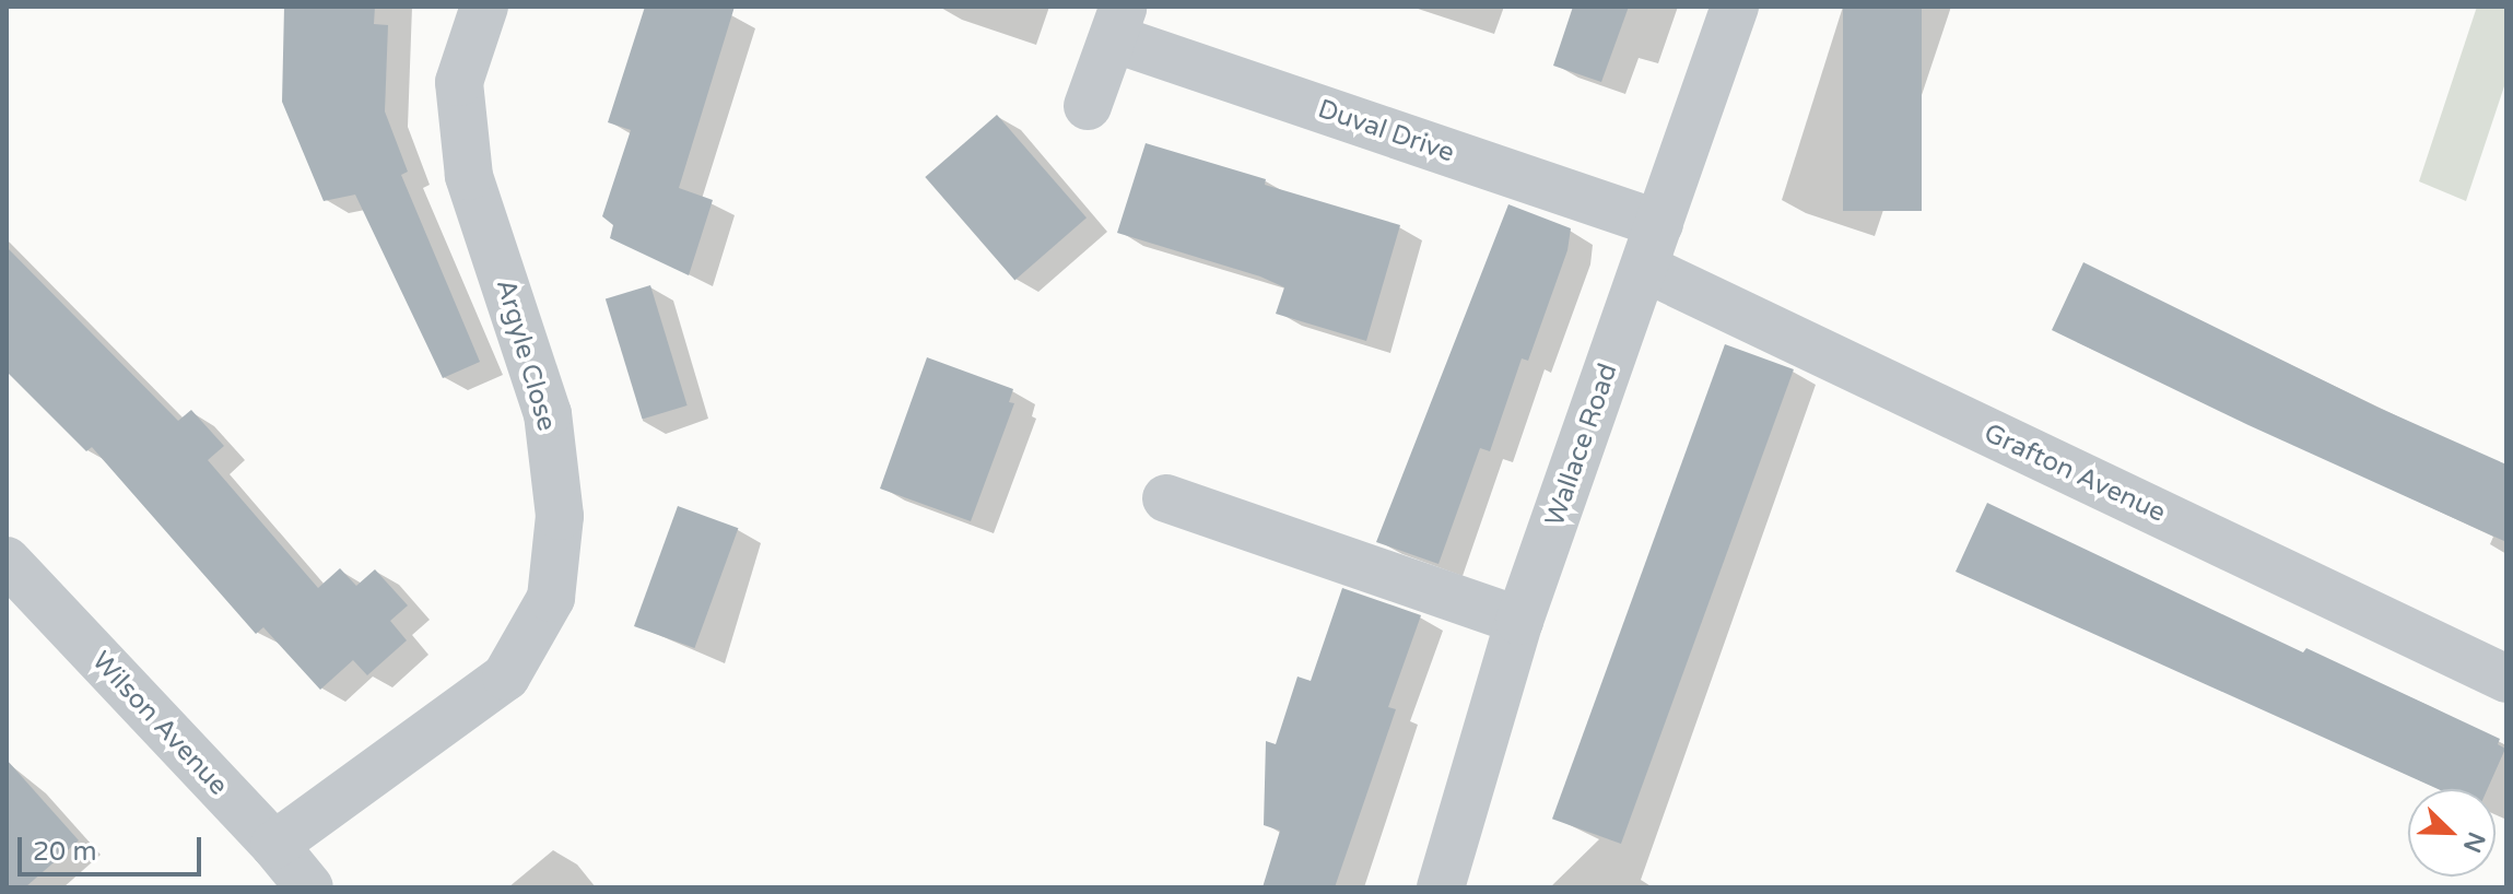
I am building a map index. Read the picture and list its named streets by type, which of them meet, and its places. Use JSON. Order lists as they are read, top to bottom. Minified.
{"streets":{"street":["Duval Drive","Argyle Close","Wallace Road","Grafton Avenue","Wilson Avenue"]},"crossings":[["Duval Drive","Wallace Road"],["Duval Drive","Grafton Avenue"],["Argyle Close","Wilson Avenue"],["Wallace Road","Grafton Avenue"]],"scale_bar":"20 m","north":"bottom right"}
